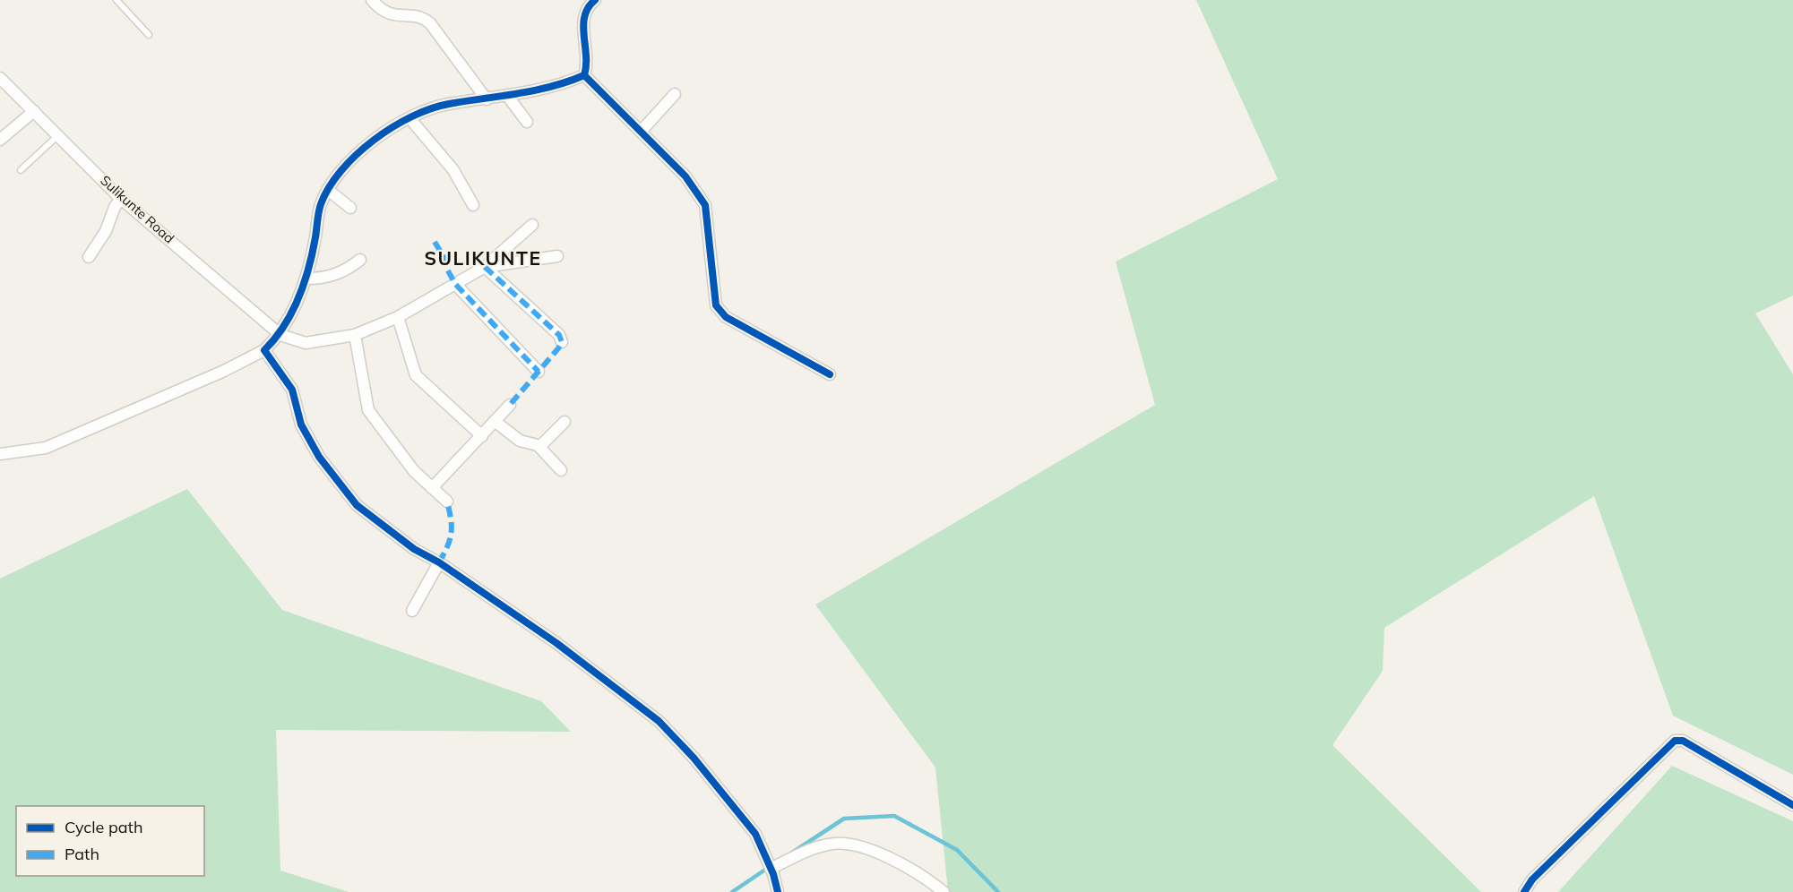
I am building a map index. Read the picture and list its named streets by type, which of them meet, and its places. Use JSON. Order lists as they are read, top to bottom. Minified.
{"streets":{"street":["Sulikunte Road"]},"districts":["SULIKUNTE"],"legend":["Cycle path","Path"]}
